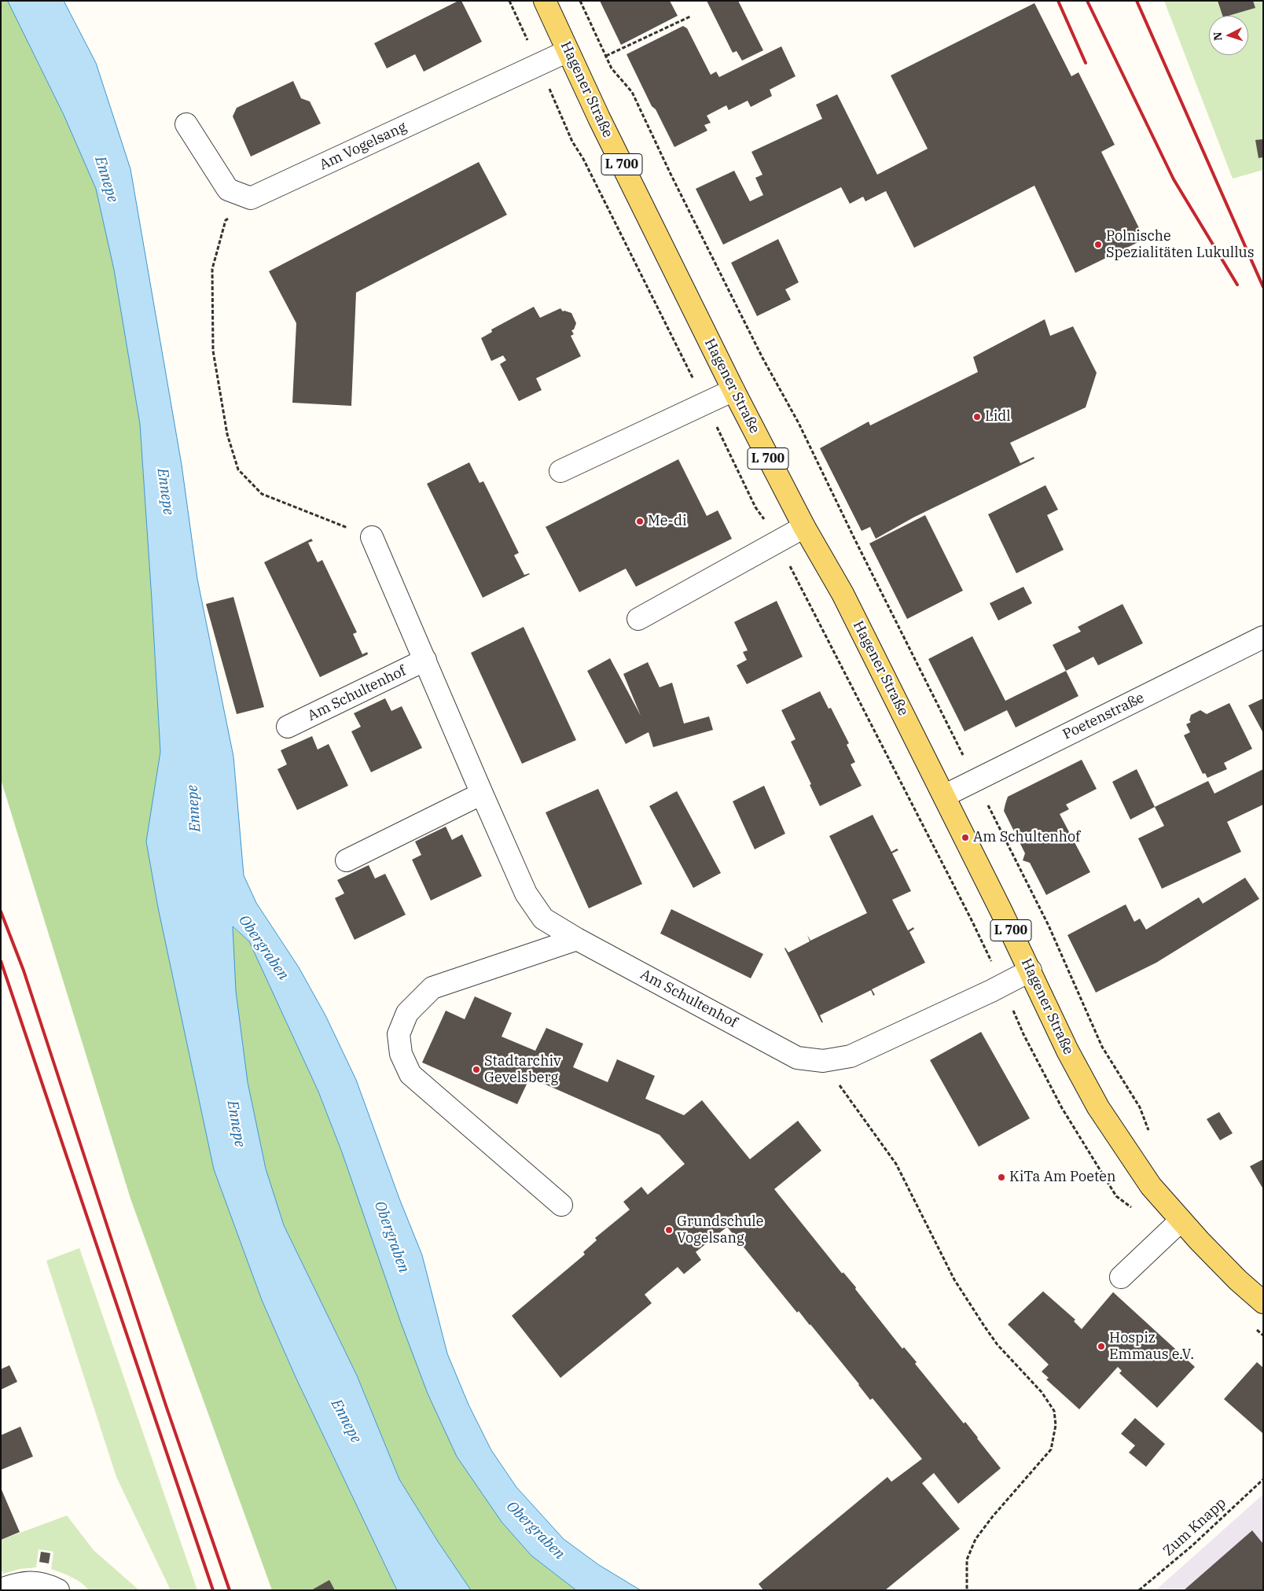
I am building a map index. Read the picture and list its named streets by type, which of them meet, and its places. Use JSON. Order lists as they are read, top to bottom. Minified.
{"streets":{"main road":["Hagener Straße","L 700"],"street":["Am Vogelsang","Am Schultenhof","Poetenstraße"],"path":["Zum Knapp"]},"crossings":[["Hagener Straße","Am Vogelsang"],["Hagener Straße","Am Schultenhof"],["Hagener Straße","Poetenstraße"]],"water":["Ennepe","Obergraben"],"places":["Polnische Spezialitäten Lukullus","Lidl","Me-di","Am Schultenhof","Stadtarchiv Gevelsberg","KiTa Am Poeten","Grundschule Vogelsang","Hospiz Emmaus e.V."],"north":"left"}
